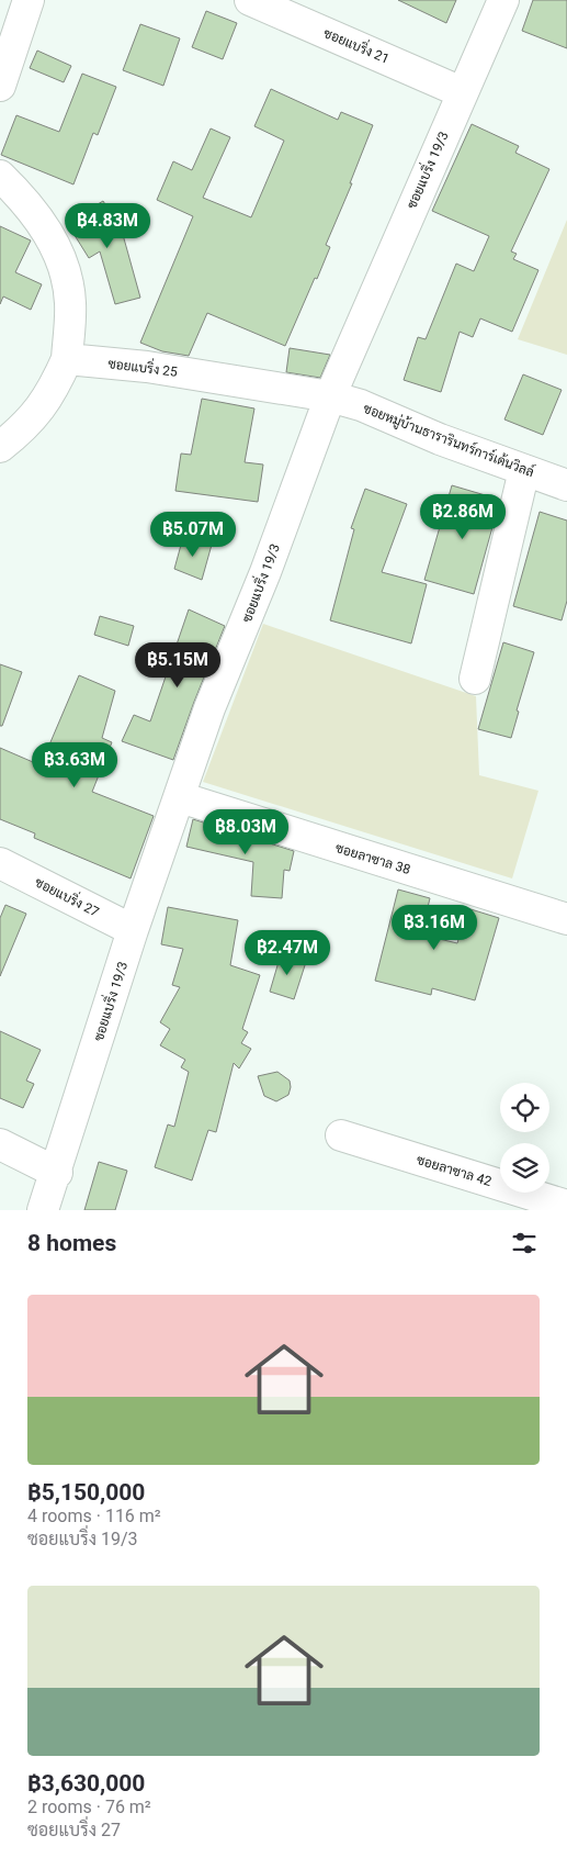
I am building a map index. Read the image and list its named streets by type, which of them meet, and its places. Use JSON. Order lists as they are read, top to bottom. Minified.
{"streets":{"street":["ซอยแบริ่ง 21","ซอยแบริ่ง 19/3","ซอยแบริ่ง 25","ซอยหมู่บ้านธารารินทร์การ์เด้นวิลล์","ซอยลาซาล 38","ซอยแบริ่ง 27","ซอยลาซาล 42"]},"crossings":[["ซอยแบริ่ง 21","ซอยแบริ่ง 19/3"],["ซอยแบริ่ง 19/3","ซอยแบริ่ง 25"],["ซอยแบริ่ง 19/3","ซอยหมู่บ้านธารารินทร์การ์เด้นวิลล์"],["ซอยแบริ่ง 19/3","ซอยลาซาล 38"],["ซอยแบริ่ง 19/3","ซอยแบริ่ง 27"],["ซอยแบริ่ง 25","ซอยหมู่บ้านธารารินทร์การ์เด้นวิลล์"]],"page":{"price":["฿4.83M","฿2.86M","฿5.07M","฿5.15M","฿3.63M","฿8.03M","฿3.16M","฿2.47M"],"heading":"8 homes","list":[{"name":"฿5,150,000","note":"4 rooms · 116 m² · ซอยแบริ่ง 19/3"},{"name":"฿3,630,000","note":"2 rooms · 76 m² · ซอยแบริ่ง 27"}]}}
